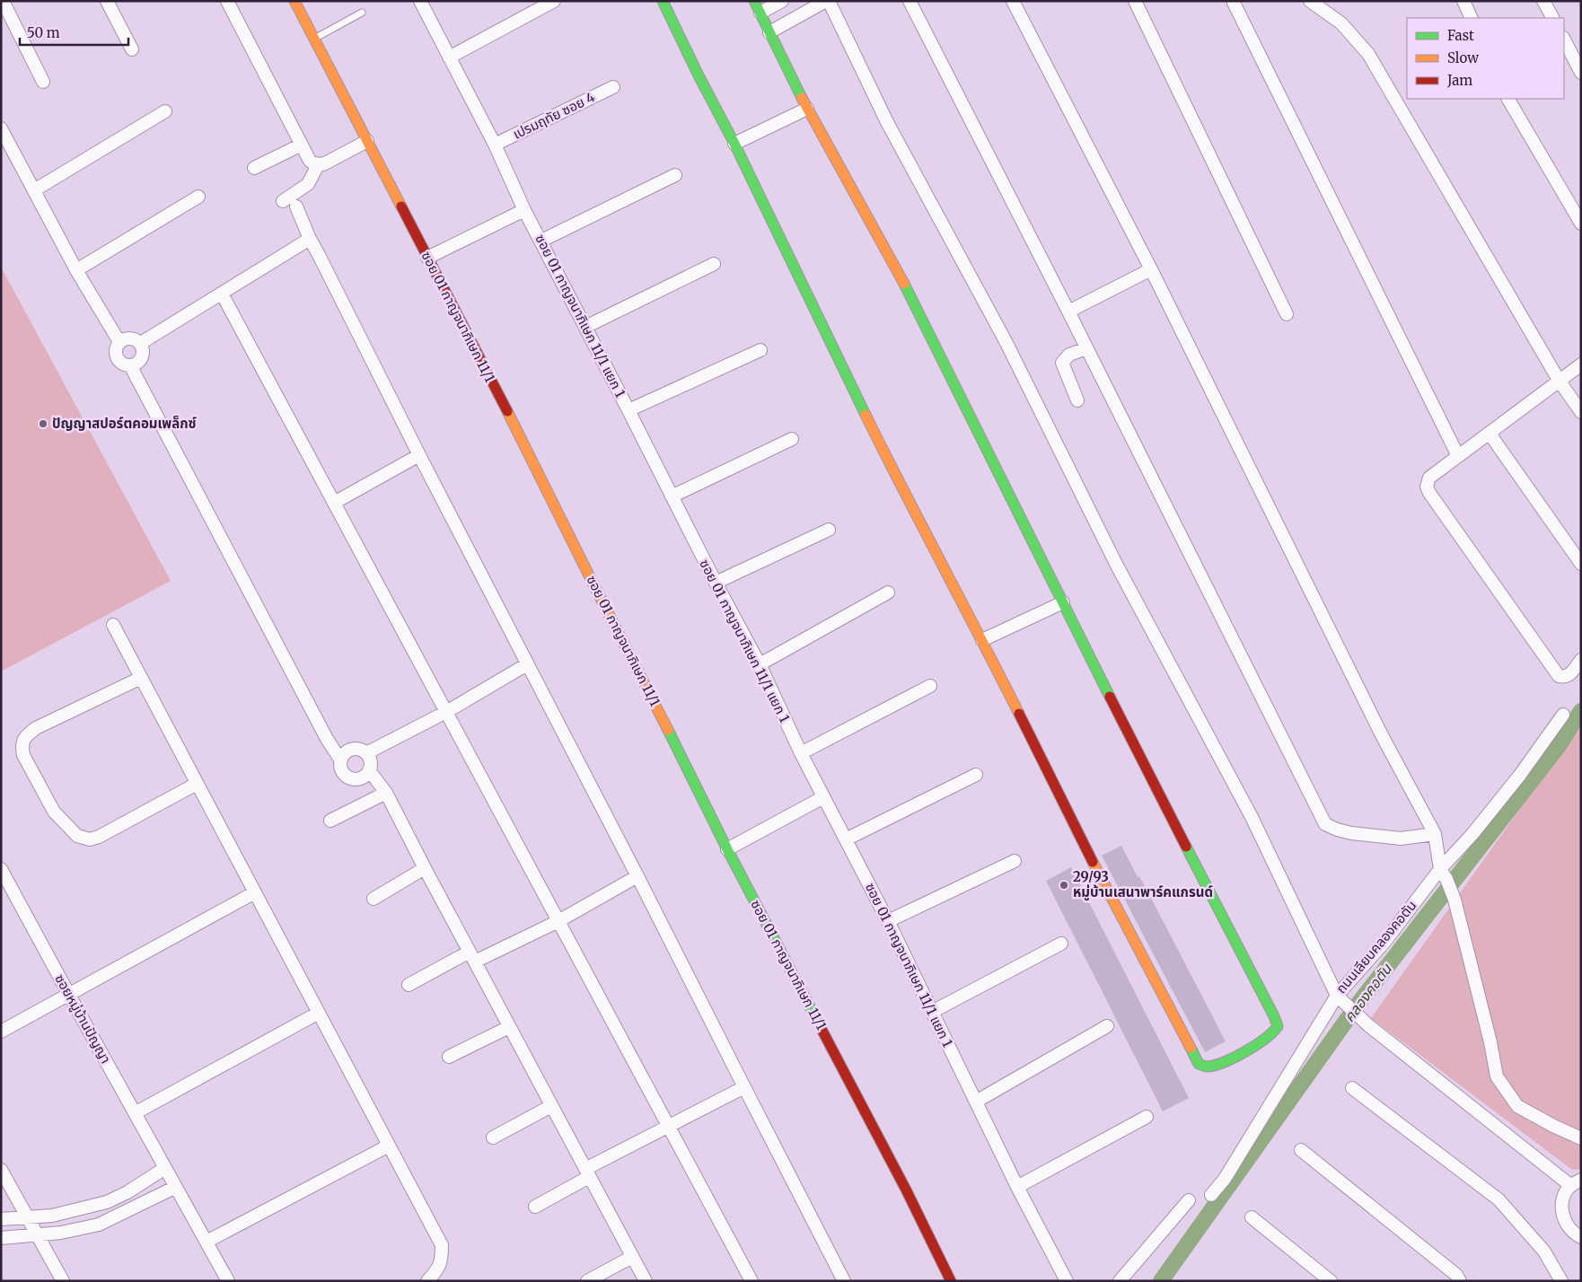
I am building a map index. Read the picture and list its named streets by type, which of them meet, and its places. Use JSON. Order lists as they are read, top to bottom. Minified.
{"streets":{"street":["เปรมฤทัย ซอย 4","ซอย 01 กาญจนาภิเษก 11/1 แยก 1","ซอย 01 กาญจนาภิเษก 11/1","ถนนเลียบคลองคอตัน","ซอยหมู่บ้านปัญญา"]},"crossings":[["เปรมฤทัย ซอย 4","ซอย 01 กาญจนาภิเษก 11/1 แยก 1"]],"water":["คลองคอตัน"],"places":["ปัญญาสปอร์ตคอมเพล็กซ์","29/93 หมู่บ้านเสนาพาร์คแกรนด์"],"legend":["Fast","Slow","Jam"],"scale_bar":"50 m"}
